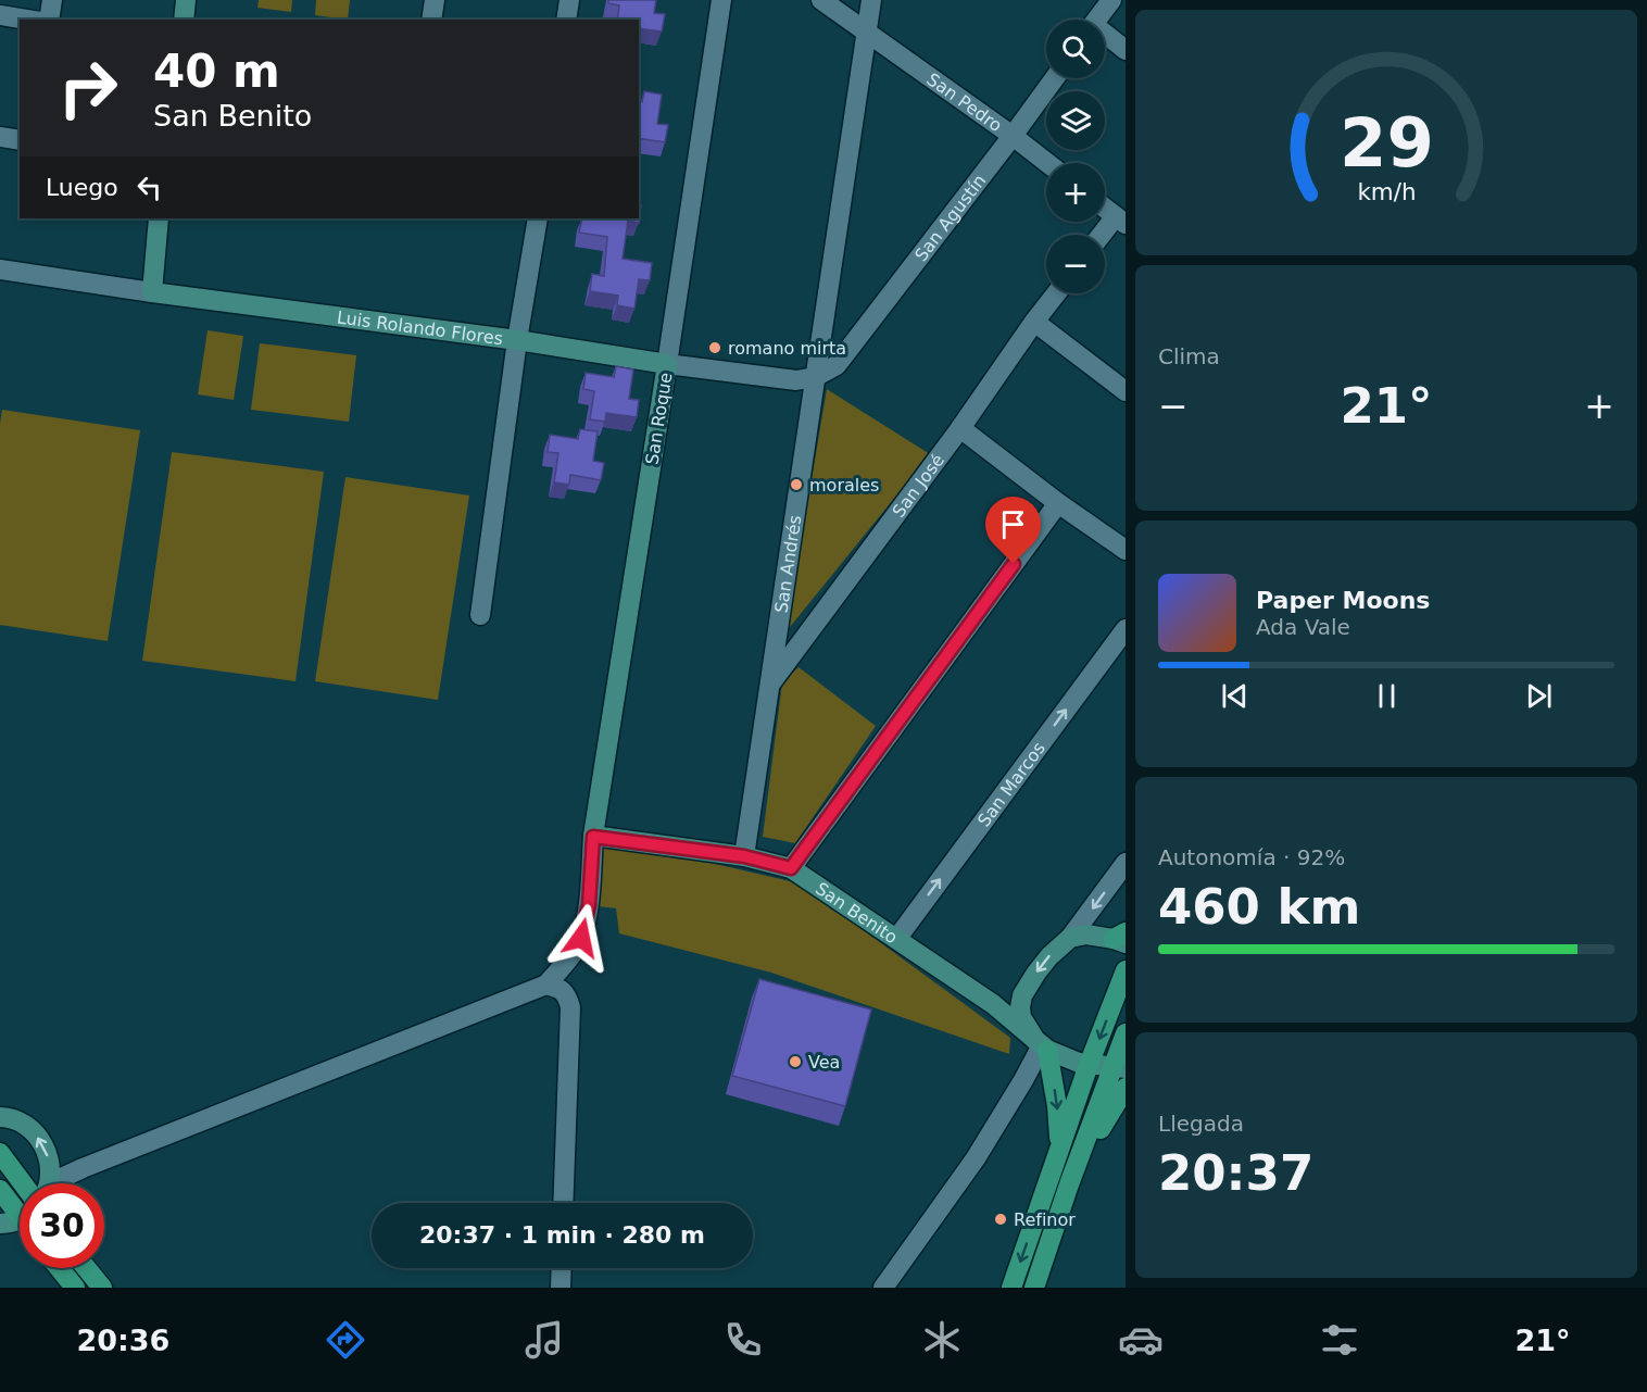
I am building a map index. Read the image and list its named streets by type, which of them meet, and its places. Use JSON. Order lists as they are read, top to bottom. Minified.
{"streets":{"street":["San Pedro","San Agustín","Luis Rolando Flores","San Roque","San José","San Andrés","San Marcos","San Benito"]},"crossings":[["San Pedro","San Agustín"],["San Pedro","San Andrés"],["San Agustín","Luis Rolando Flores"],["Luis Rolando Flores","San Roque"],["Luis Rolando Flores","San Andrés"],["San Roque","San Benito"],["San José","San Andrés"],["San Andrés","San Benito"],["San Marcos","San Benito"]],"places":["romano mirta","morales","Vea","Refinor"],"page":{"map_buttons":["+","−"],"turn":["40 m","San Benito"],"then":"Luego","tile":["Clima",["Autonomía · 92%","460 km"],["Llegada","20:37"]],"heat":["−","21°","+"],"song":["Paper Moons","Ada Vale"],"limit":"30","trip":"20:37 · 1 min · 280 m","tabs":["20:36","21°"],"gauge":["29","km/h"]}}
